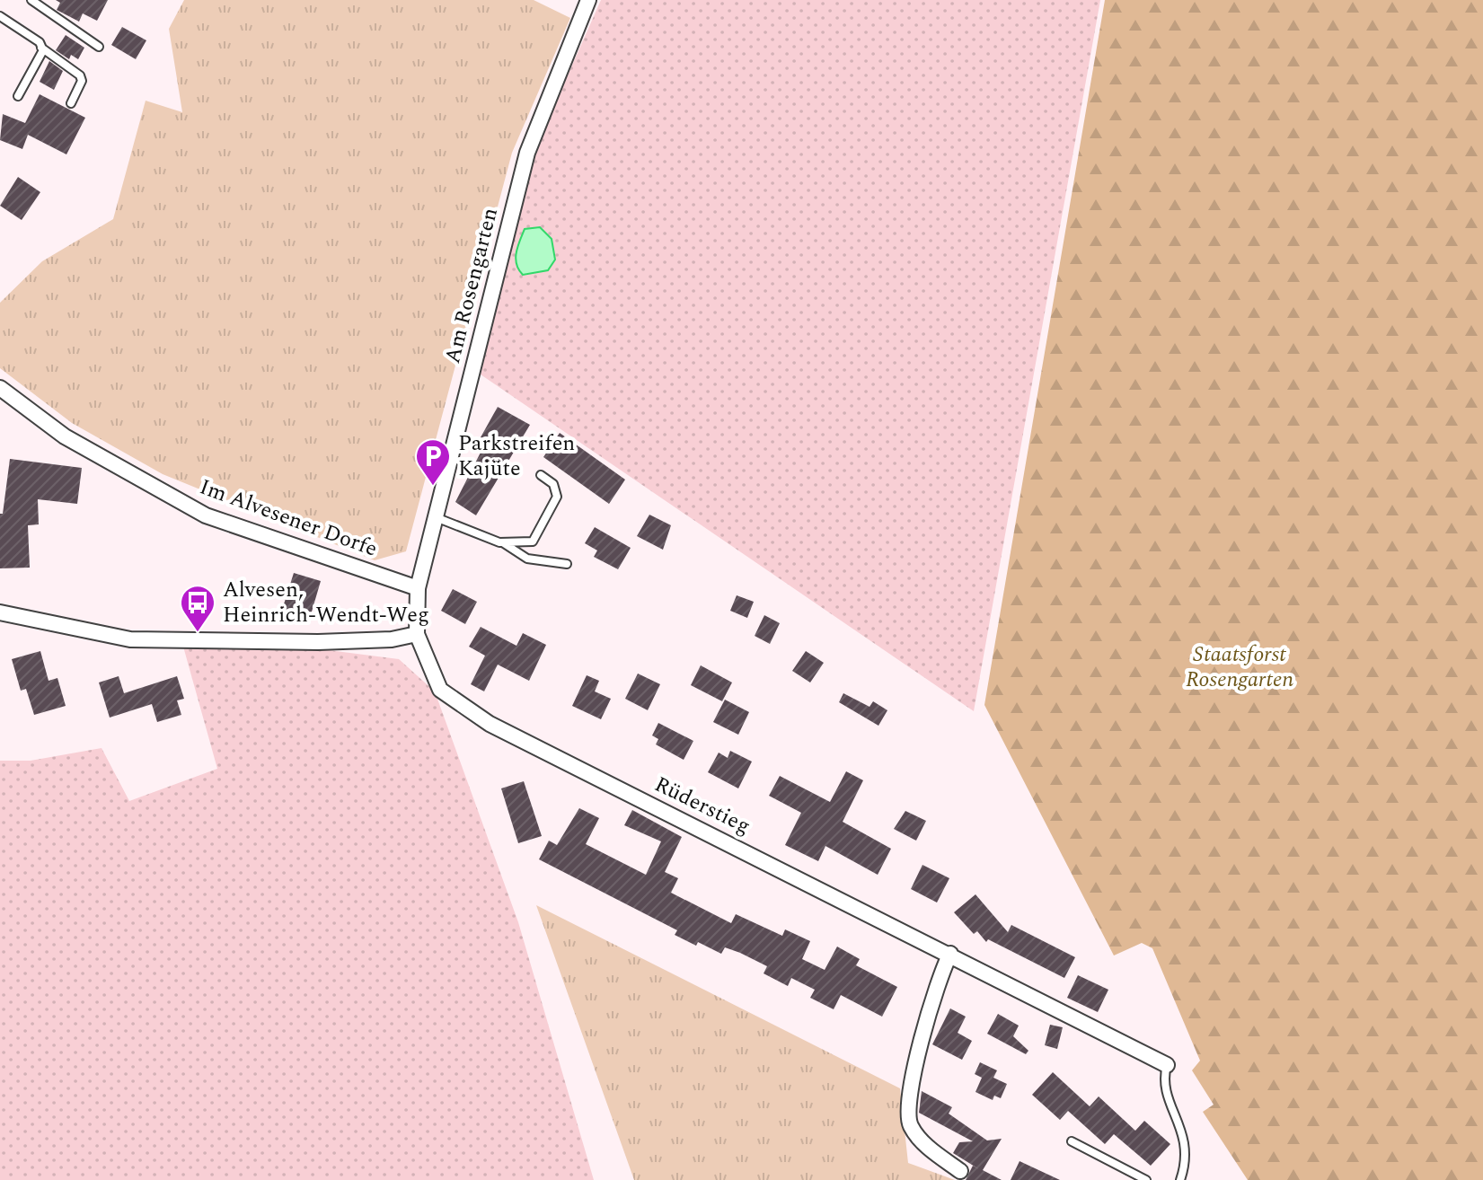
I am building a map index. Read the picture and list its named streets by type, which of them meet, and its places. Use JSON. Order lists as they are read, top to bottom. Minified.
{"streets":{"street":["Am Rosengarten","Im Alvesener Dorfe","Rüderstieg"]},"crossings":[["Am Rosengarten","Im Alvesener Dorfe"]],"parks":["Staatsforst Rosengarten"],"places":{"parking":["Parkstreifen Kajüte"],"bus stop":["Alvesen, Heinrich-Wendt-Weg"]}}
